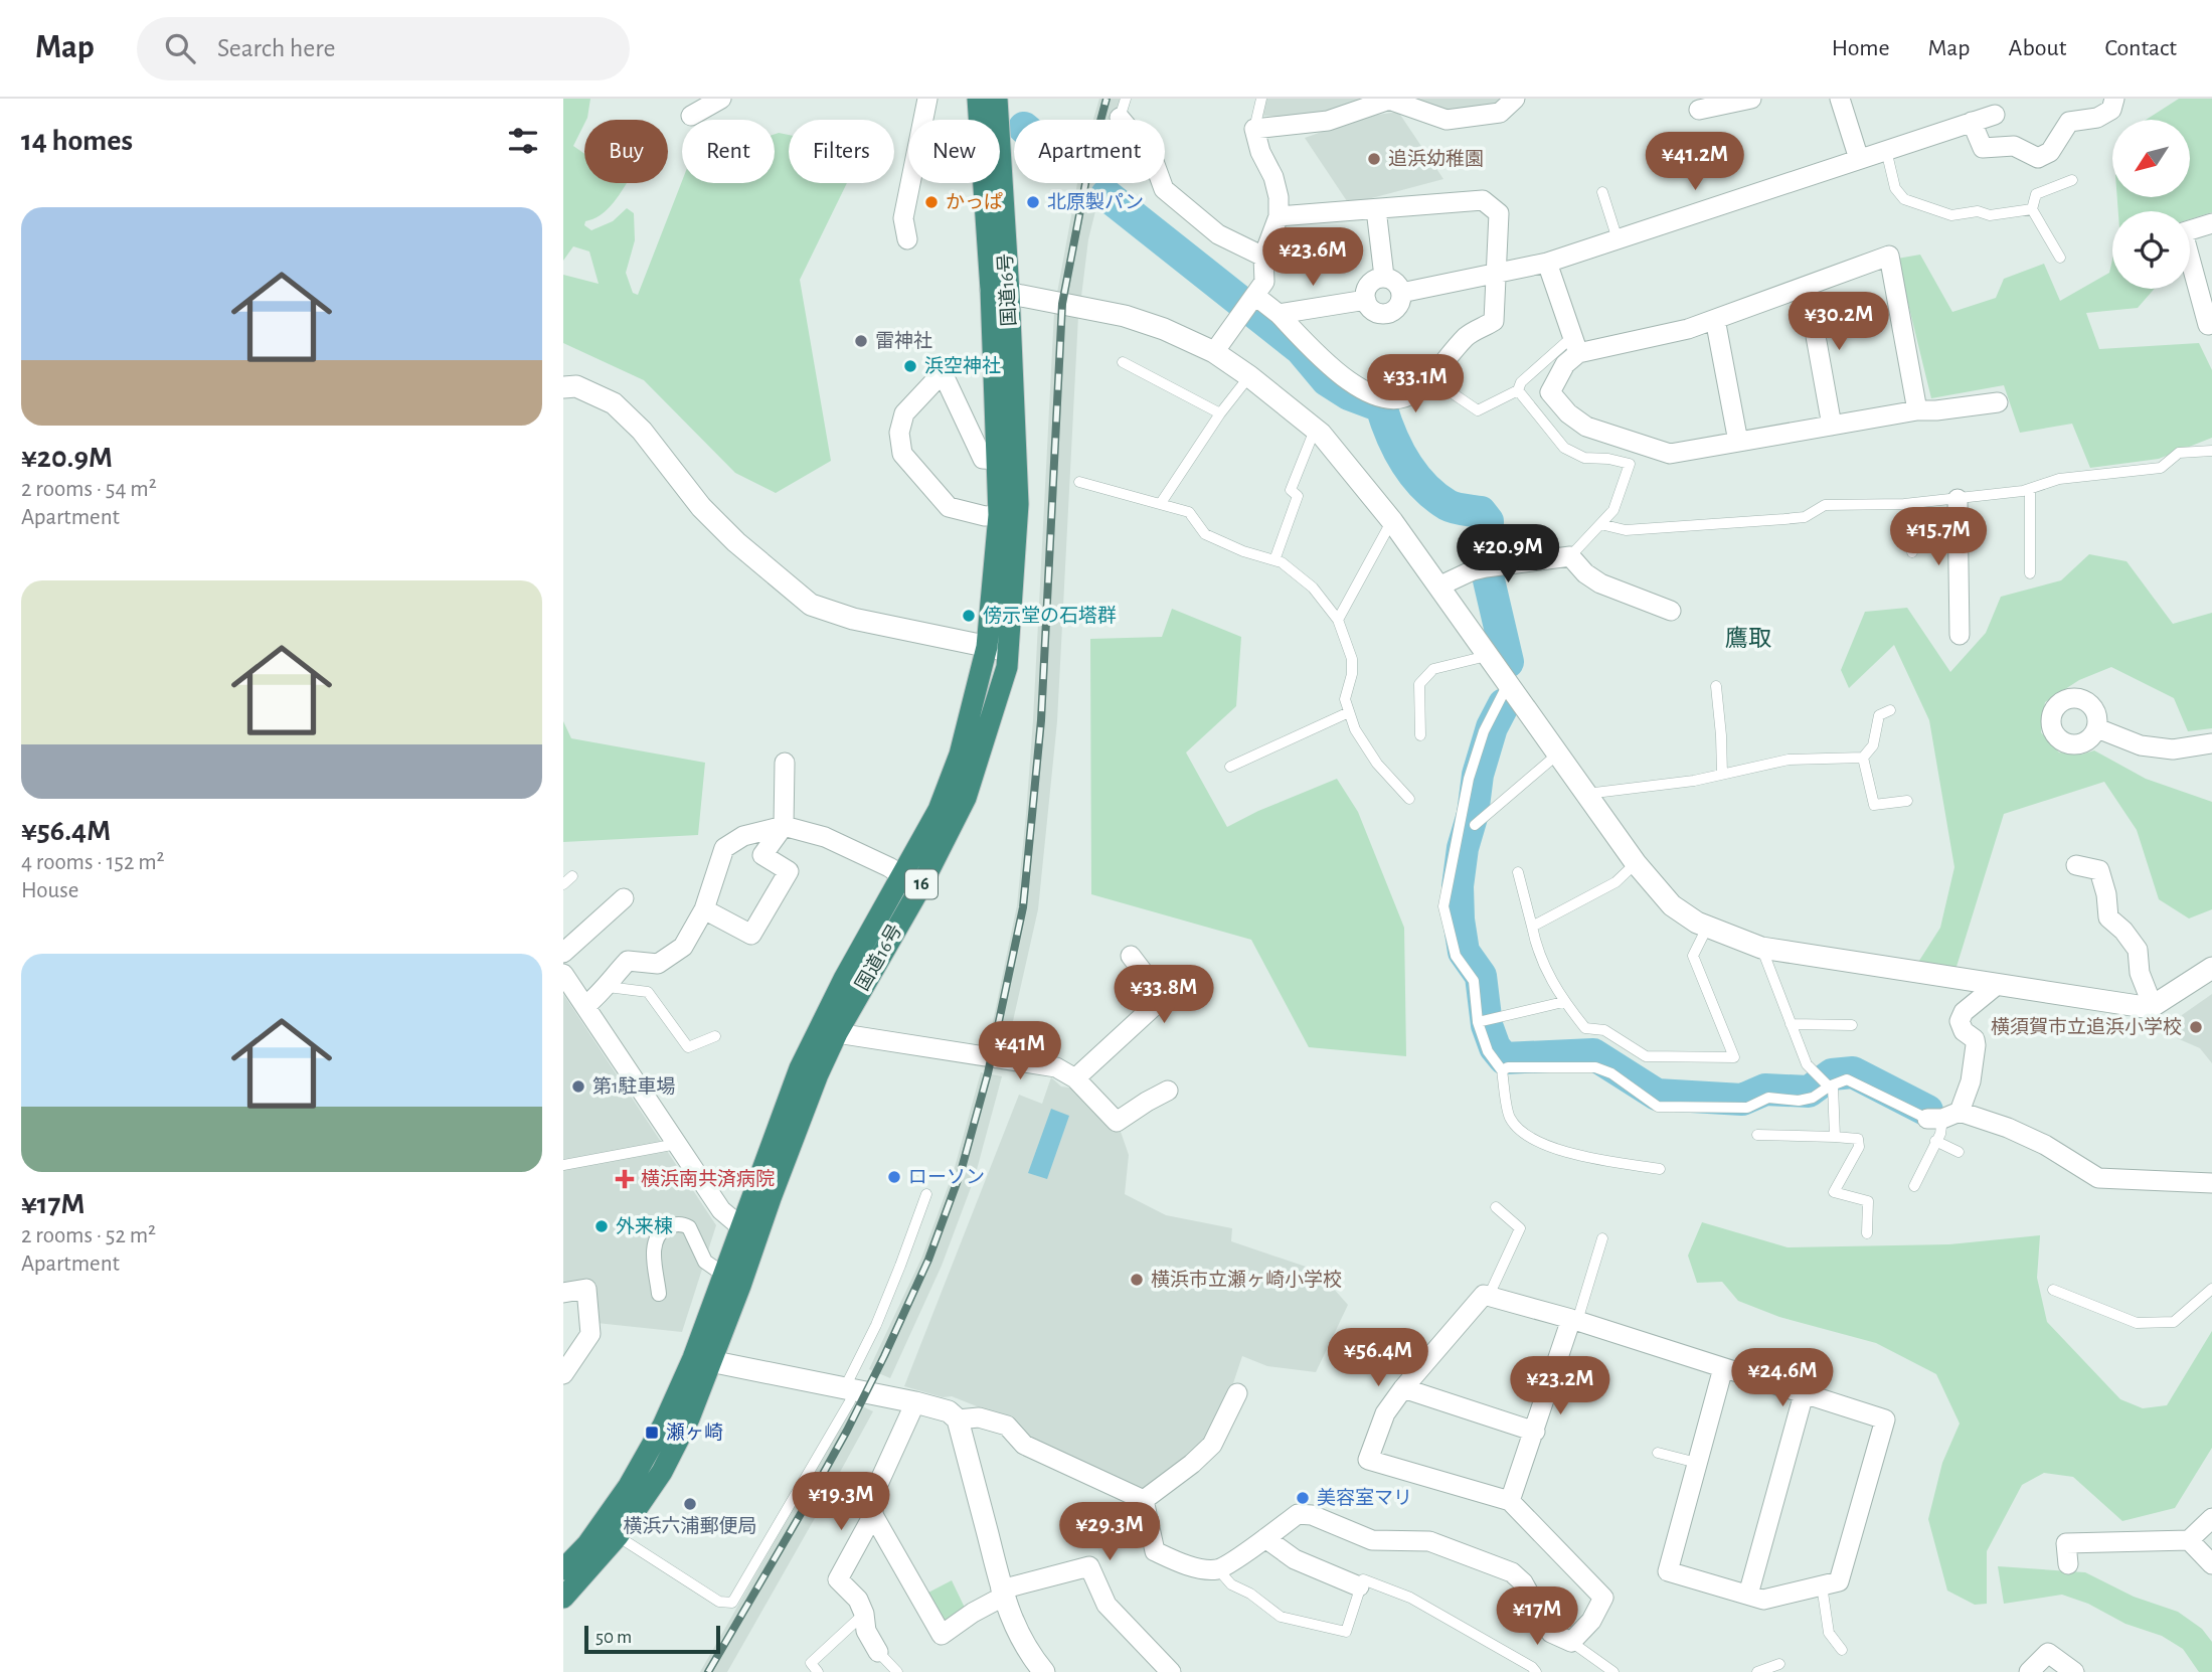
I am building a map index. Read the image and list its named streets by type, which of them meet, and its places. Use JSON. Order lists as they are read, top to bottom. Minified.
{"streets":{"highway":["国道16号","16"]},"districts":["鷹取"],"places":{"other":["追浜幼稚園","かっぱ","北原製パン","雷神社","浜空神社","傍示堂の石塔群","横須賀市立追浜小学校","第1駐車場","ローソン","外来棟","横浜市立瀬ヶ崎小学校","美容室マリ","横浜六浦郵便局"],"health":["横浜南共済病院"],"transit":["瀬ヶ崎"]},"scale_bar":"50 m","north":"bottom left","page":{"header":"Map","search":"Search here","nav":["Home","Map","About","Contact"],"heading":"14 homes","chip":["Buy","Rent","Filters","New","Apartment"],"price":["¥41.2M","¥23.6M","¥30.2M","¥33.1M","¥15.7M","¥20.9M","¥33.8M","¥41M","¥56.4M","¥24.6M","¥23.2M","¥19.3M","¥29.3M","¥17M"],"list":[{"name":"¥20.9M","note":"2 rooms · 54 m² · Apartment"},{"name":"¥56.4M","note":"4 rooms · 152 m² · House"},{"name":"¥17M","note":"2 rooms · 52 m² · Apartment"}],"scale":"50 m"}}
